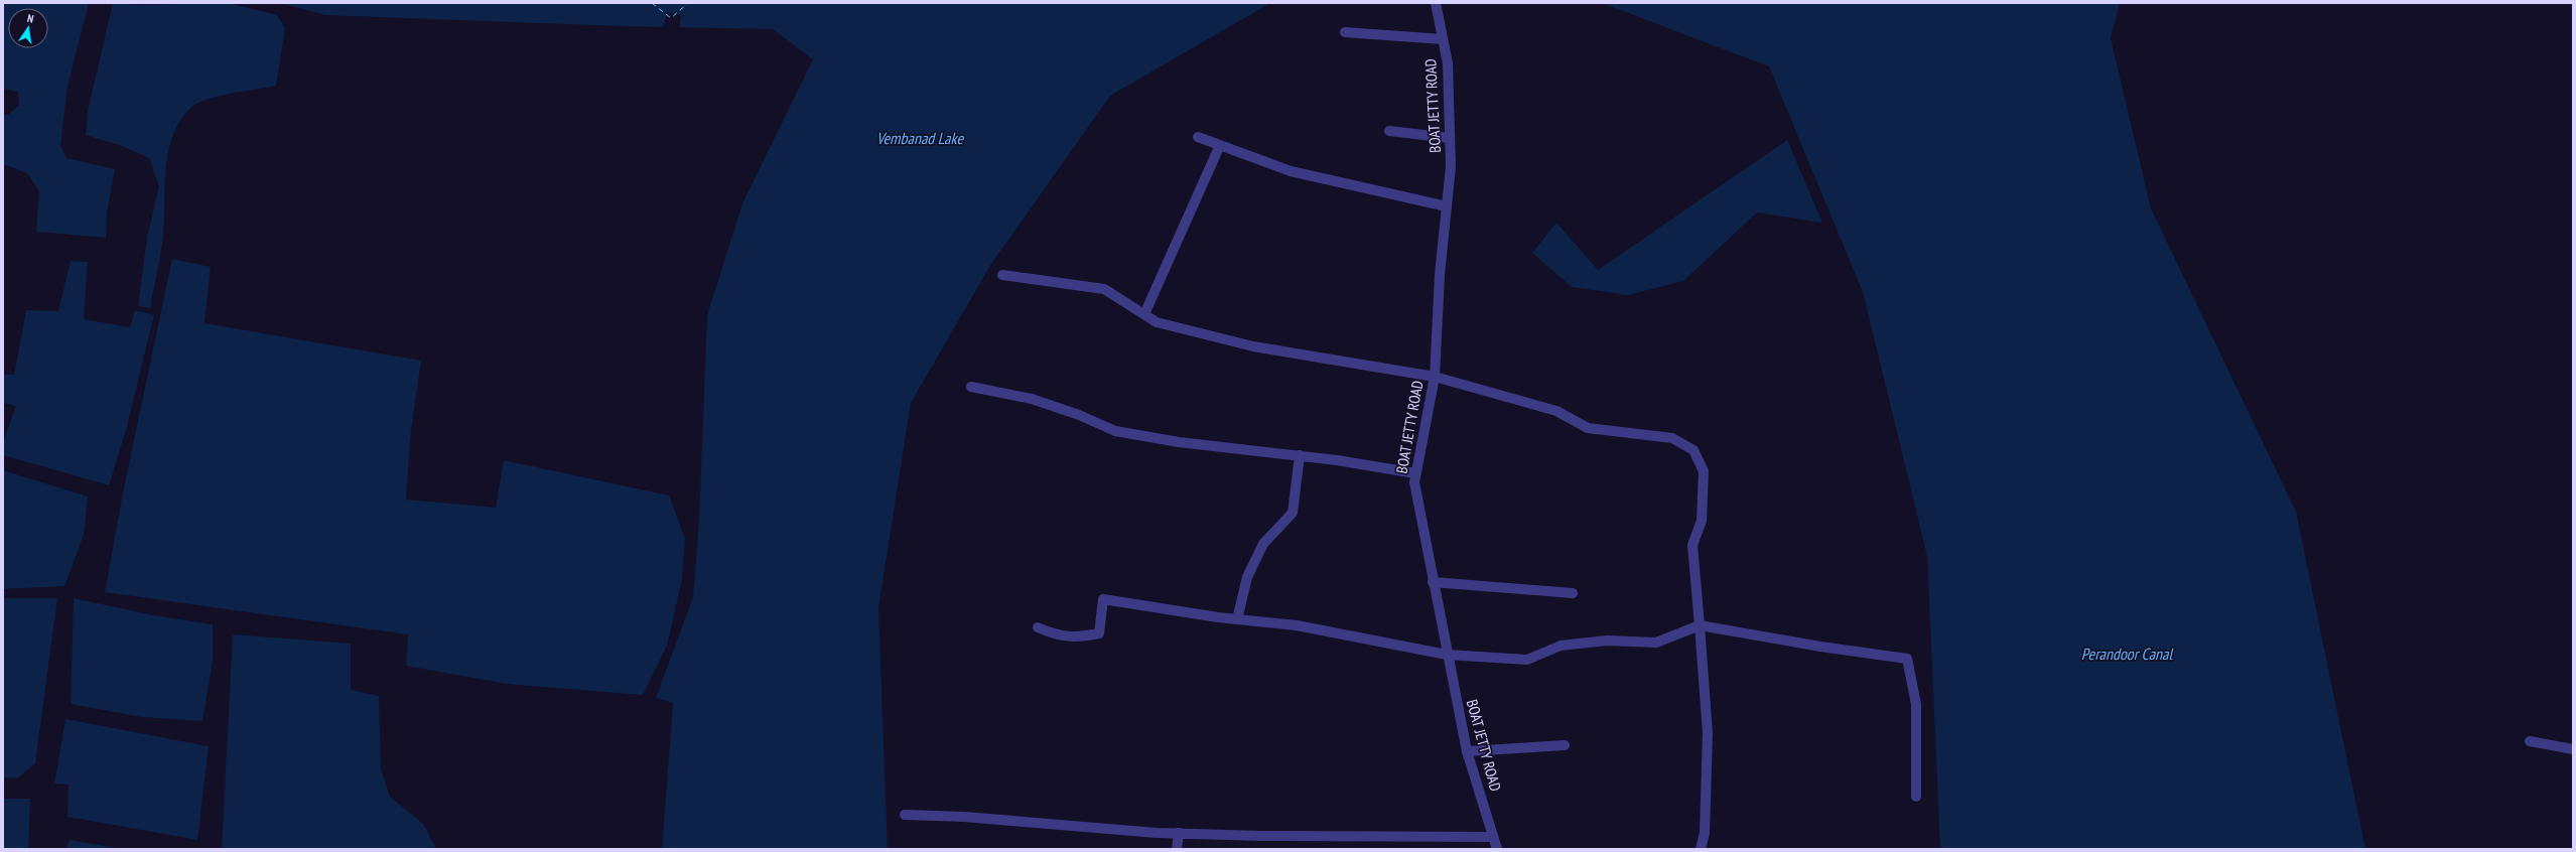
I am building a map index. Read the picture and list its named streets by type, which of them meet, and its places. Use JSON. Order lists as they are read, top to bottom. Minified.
{"streets":{"street":["BOAT JETTY ROAD"]},"water":["Vembanad Lake","Perandoor Canal"],"north":"top"}
